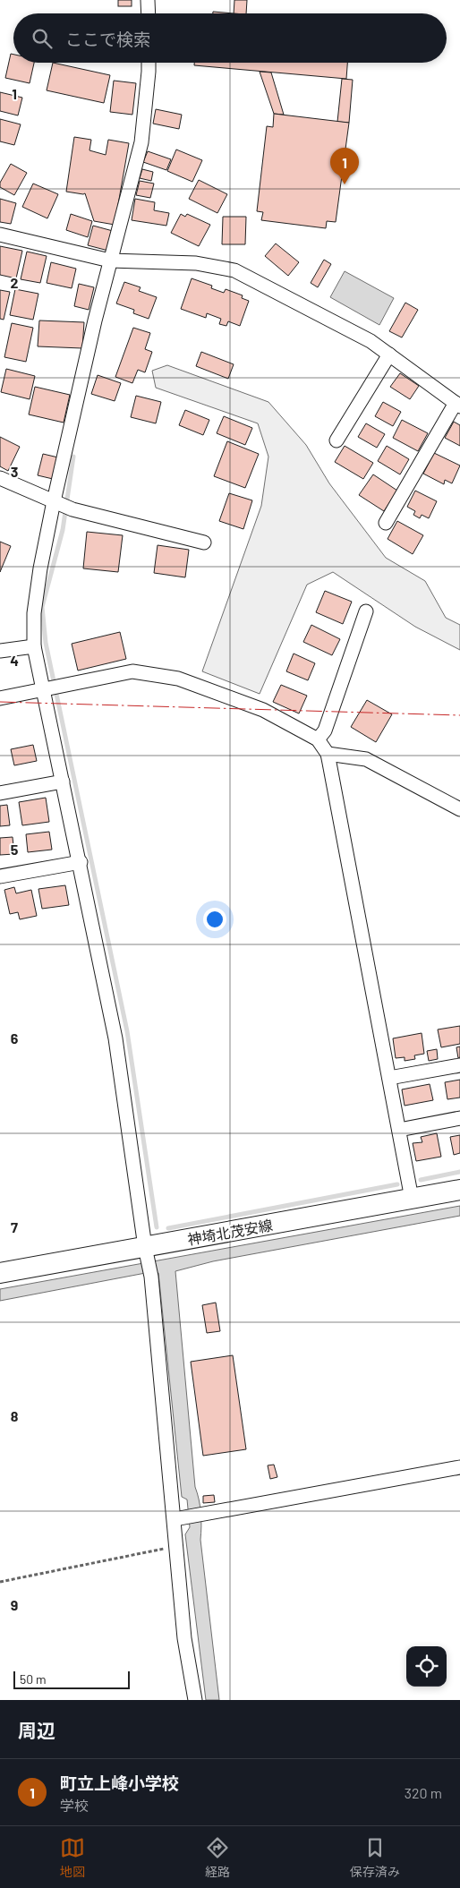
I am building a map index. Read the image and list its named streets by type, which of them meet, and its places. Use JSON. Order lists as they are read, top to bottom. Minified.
{"streets":{"main road":["神埼北茂安線"]},"scale_bar":"50 m","page":{"search":"ここで検索","pins":"1","scale":"50 m","heading":"周辺","list":[{"mark":"1","name":"町立上峰小学校","note":"学校","value":"320 m"}],"nav":["地図","経路","保存済み"]},"grid":{"rows":["1","2","3","4","5","6","7","8","9"]}}
